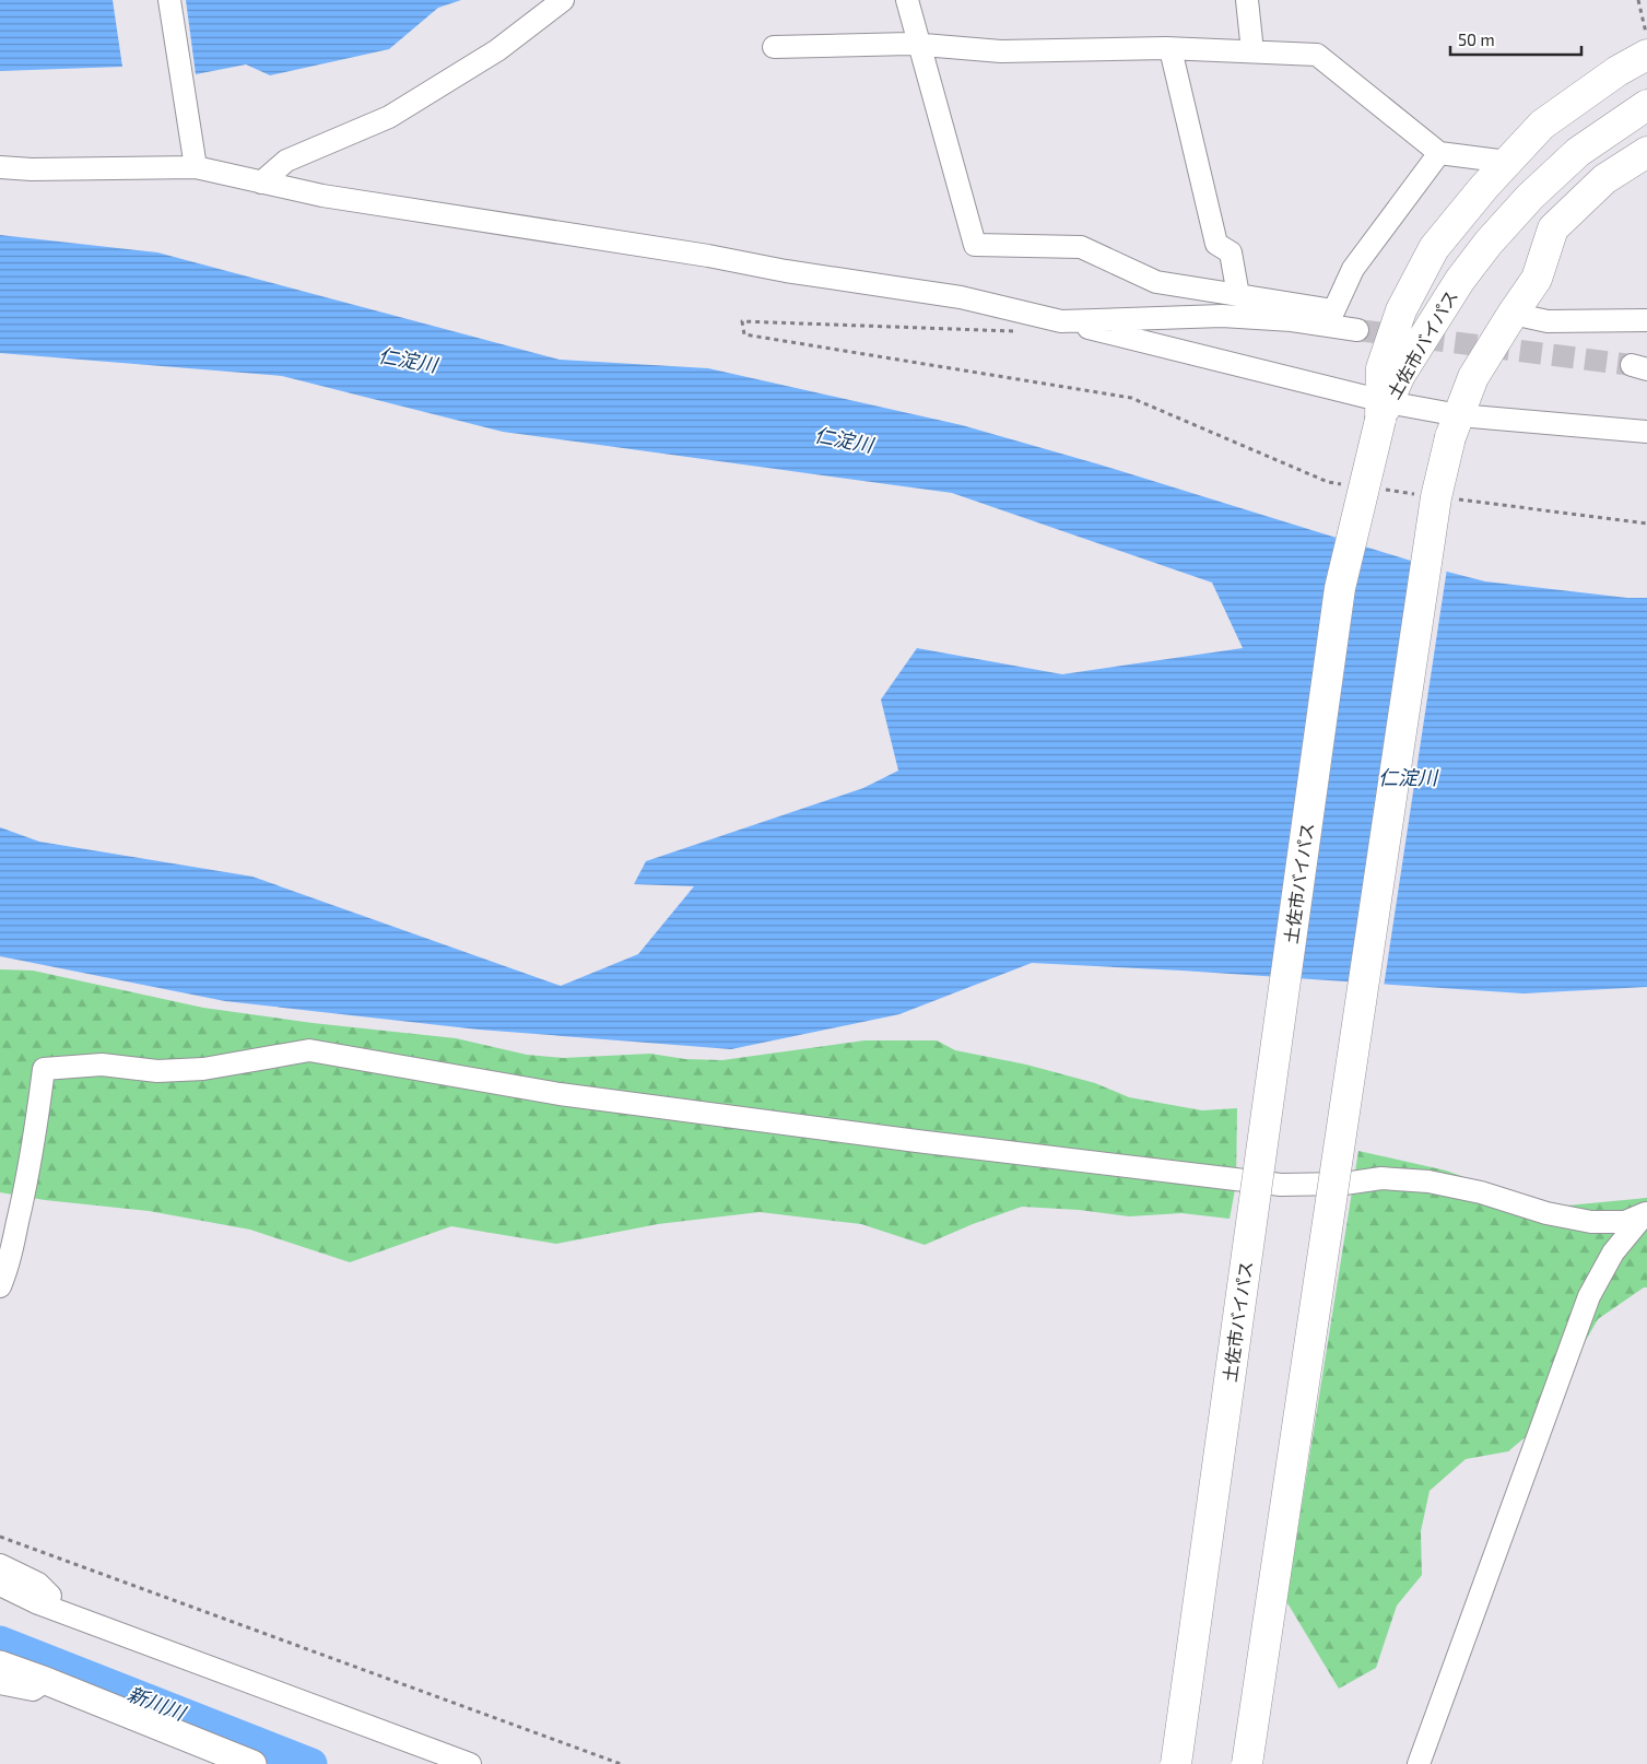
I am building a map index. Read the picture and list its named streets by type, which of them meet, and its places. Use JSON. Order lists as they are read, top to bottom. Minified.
{"streets":{"highway":["土佐市バイパス"]},"water":["仁淀川","新川川"],"scale_bar":"50 m"}
